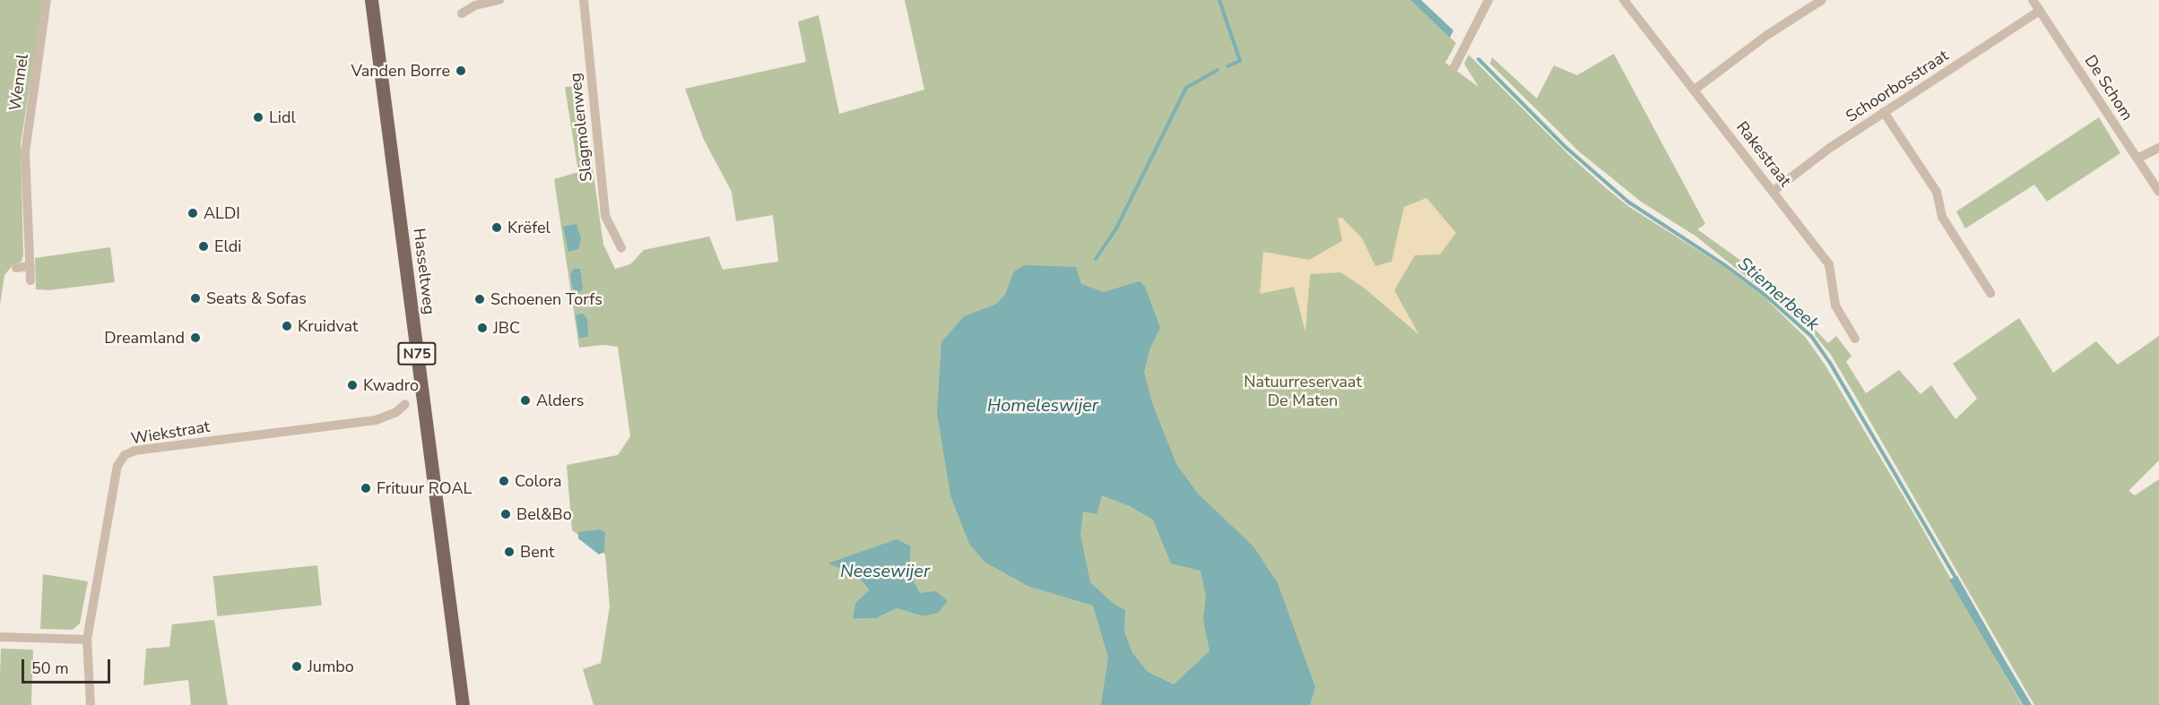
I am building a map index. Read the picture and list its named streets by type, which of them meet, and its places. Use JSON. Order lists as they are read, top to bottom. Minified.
{"streets":{"main road":["Hasseltweg","N75"],"street":["Wennel","Schoorbosstraat","De Schom","Slagmolenweg","Rakestraat","Wiekstraat"]},"crossings":[["Schoorbosstraat","De Schom"],["Schoorbosstraat","Rakestraat"]],"water":["Stiemerbeek","Homeleswijer","Neesewijer"],"parks":["Natuurreservaat De Maten"],"places":["Vanden Borre","Lidl","ALDI","Krëfel","Eldi","Seats & Sofas","Schoenen Torfs","Kruidvat","JBC","Dreamland","Kwadro","Alders","Colora","Frituur ROAL","Bel&Bo","Bent","Jumbo"],"scale_bar":"50 m"}
